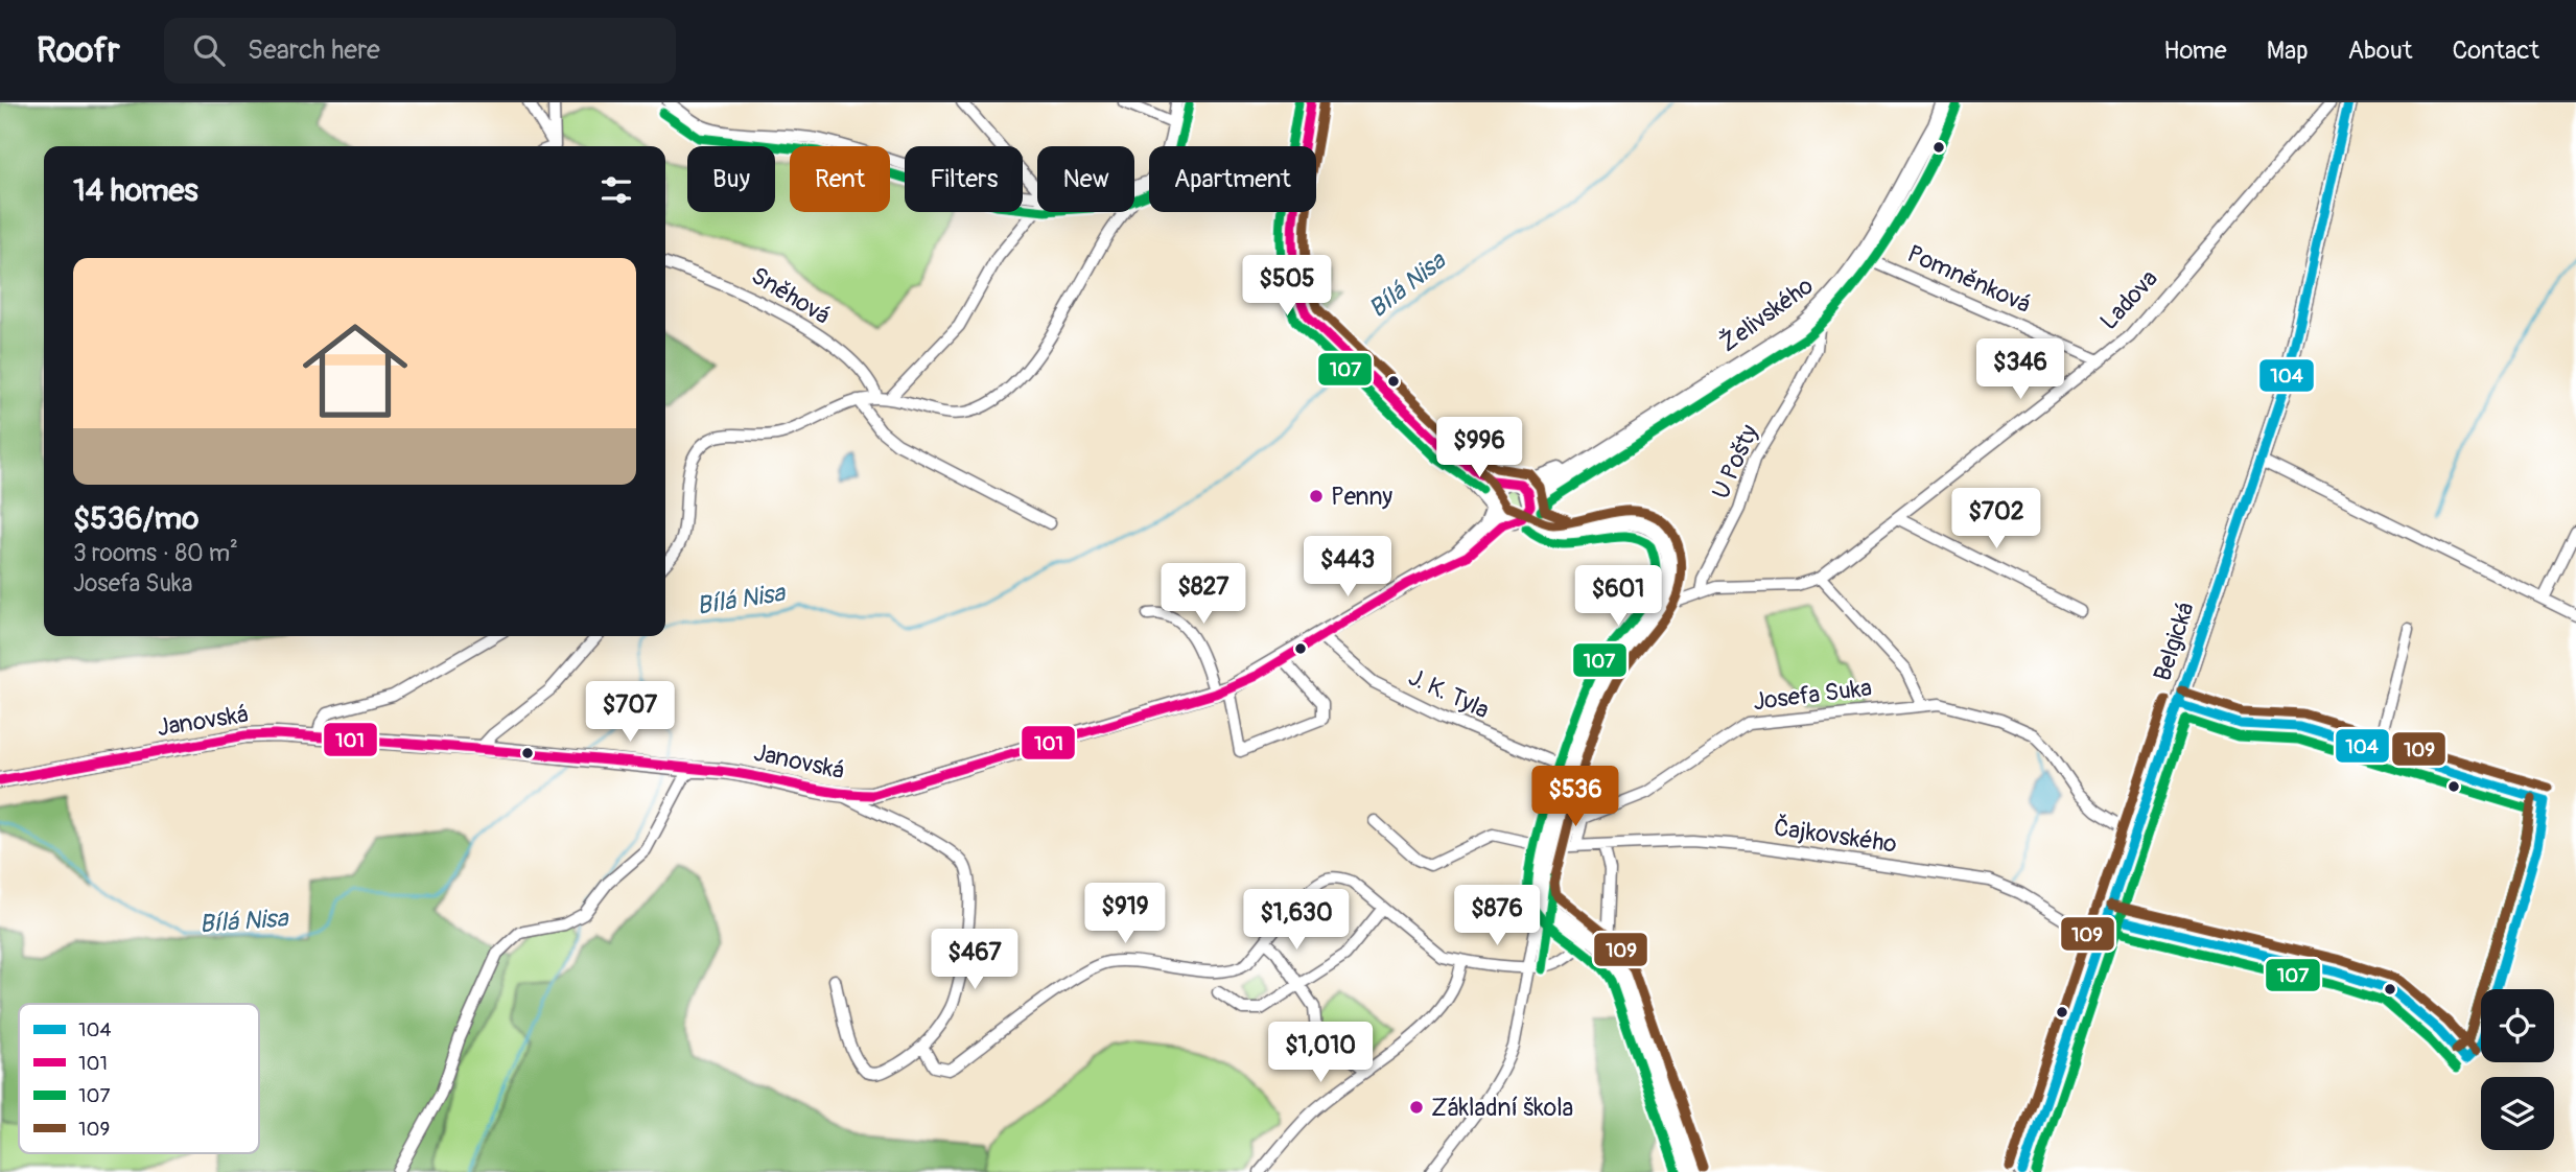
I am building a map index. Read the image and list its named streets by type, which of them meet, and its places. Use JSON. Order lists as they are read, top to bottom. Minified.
{"streets":{"street":["Pomněnková","Sněhová","Ladova","Želivského","U Pošty","Belgická","J. K. Tyla","Josefa Suka","Janovská","Čajkovského"]},"crossings":[["Pomněnková","Ladova"],["Pomněnková","Želivského"],["Ladova","U Pošty"],["Ladova","Josefa Suka"],["Želivského","U Pošty"],["Želivského","Janovská"],["Belgická","Josefa Suka"],["Belgická","Čajkovského"],["J. K. Tyla","Janovská"]],"water":["Bílá Nisa"],"places":["Penny","Základní škola"],"lines":["transit line 104","transit line 101","transit line 107","transit line 109"],"legend":["104","101","107","109"],"page":{"header":"Roofr","search":"Search here","nav":["Home","Map","About","Contact"],"chip":["Buy","Rent","Filters","New","Apartment"],"heading":"14 homes","list":[{"name":"$536/mo","note":"3 rooms · 80 m² · Josefa Suka"}],"price":["$505","$346","$996","$702","$443","$827","$601","$707","$536","$919","$876","$1,630","$467","$1,010"]}}
